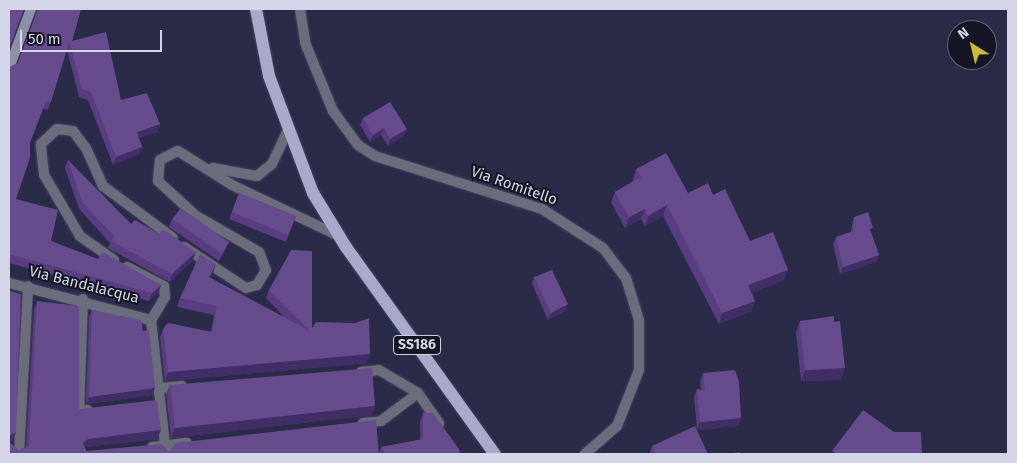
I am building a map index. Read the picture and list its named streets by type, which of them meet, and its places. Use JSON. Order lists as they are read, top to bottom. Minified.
{"streets":{"main road":["SS186"],"street":["Via Romitello","Via Bandalacqua"]},"scale_bar":"50 m","north":"top left"}
